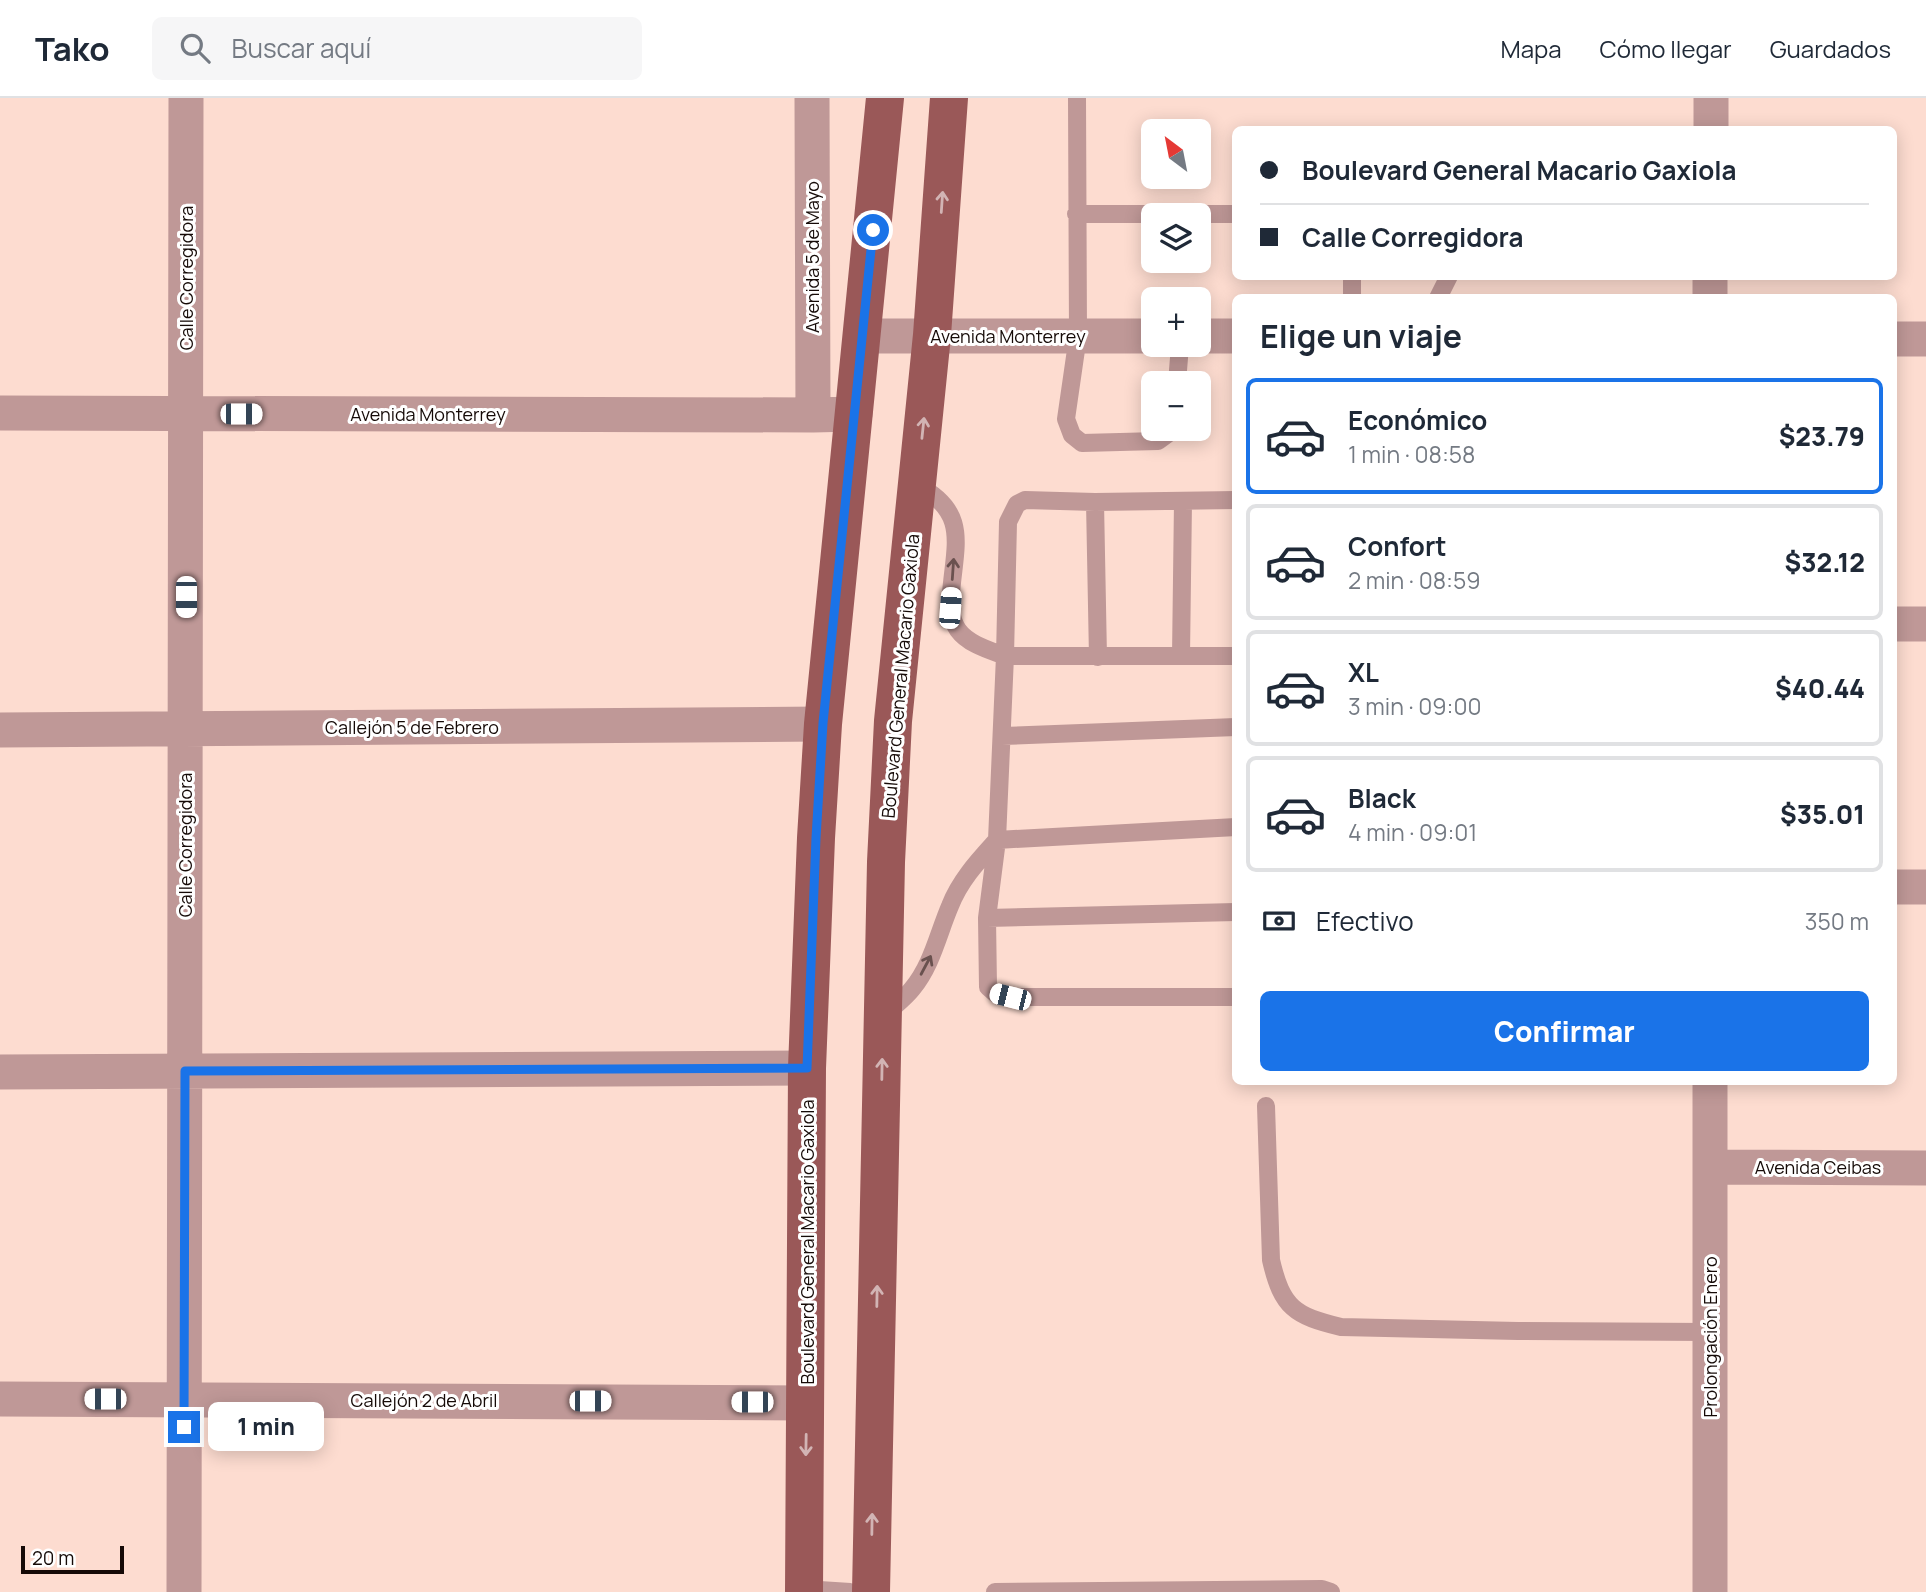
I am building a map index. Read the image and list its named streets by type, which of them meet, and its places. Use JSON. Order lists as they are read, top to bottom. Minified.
{"streets":{"main road":["Boulevard General Macario Gaxiola"],"street":["Avenida 5 de Mayo","Calle Corregidora","Avenida Monterrey","Callejón 5 de Febrero","Avenida Ceibas","Prolongación Enero","Callejón 2 de Abril"]},"crossings":[["Avenida 5 de Mayo","Avenida Monterrey"],["Calle Corregidora","Avenida Monterrey"],["Calle Corregidora","Callejón 5 de Febrero"],["Calle Corregidora","Callejón 2 de Abril"],["Avenida Monterrey","Boulevard General Macario Gaxiola"],["Boulevard General Macario Gaxiola","Callejón 5 de Febrero"],["Boulevard General Macario Gaxiola","Callejón 2 de Abril"],["Avenida Ceibas","Prolongación Enero"]],"scale_bar":"20 m","north":"top left","page":{"header":"Tako","search":"Buscar aquí","nav":["Mapa","Cómo llegar","Guardados"],"map_buttons":["+","−"],"banner":["Boulevard General Macario Gaxiola","Calle Corregidora"],"heading":"Elige un viaje","list":[{"name":"Económico","note":"1 min · 08:58","value":"$23.79"},{"name":"Confort","note":"2 min · 08:59","value":"$32.12"},{"name":"XL","note":"3 min · 09:00","value":"$40.44"},{"name":"Black","note":"4 min · 09:01","value":"$35.01"}],"pay":["Efectivo","350 m"],"buttons":"Confirmar","bubble":"1 min","scale":"20 m"}}
